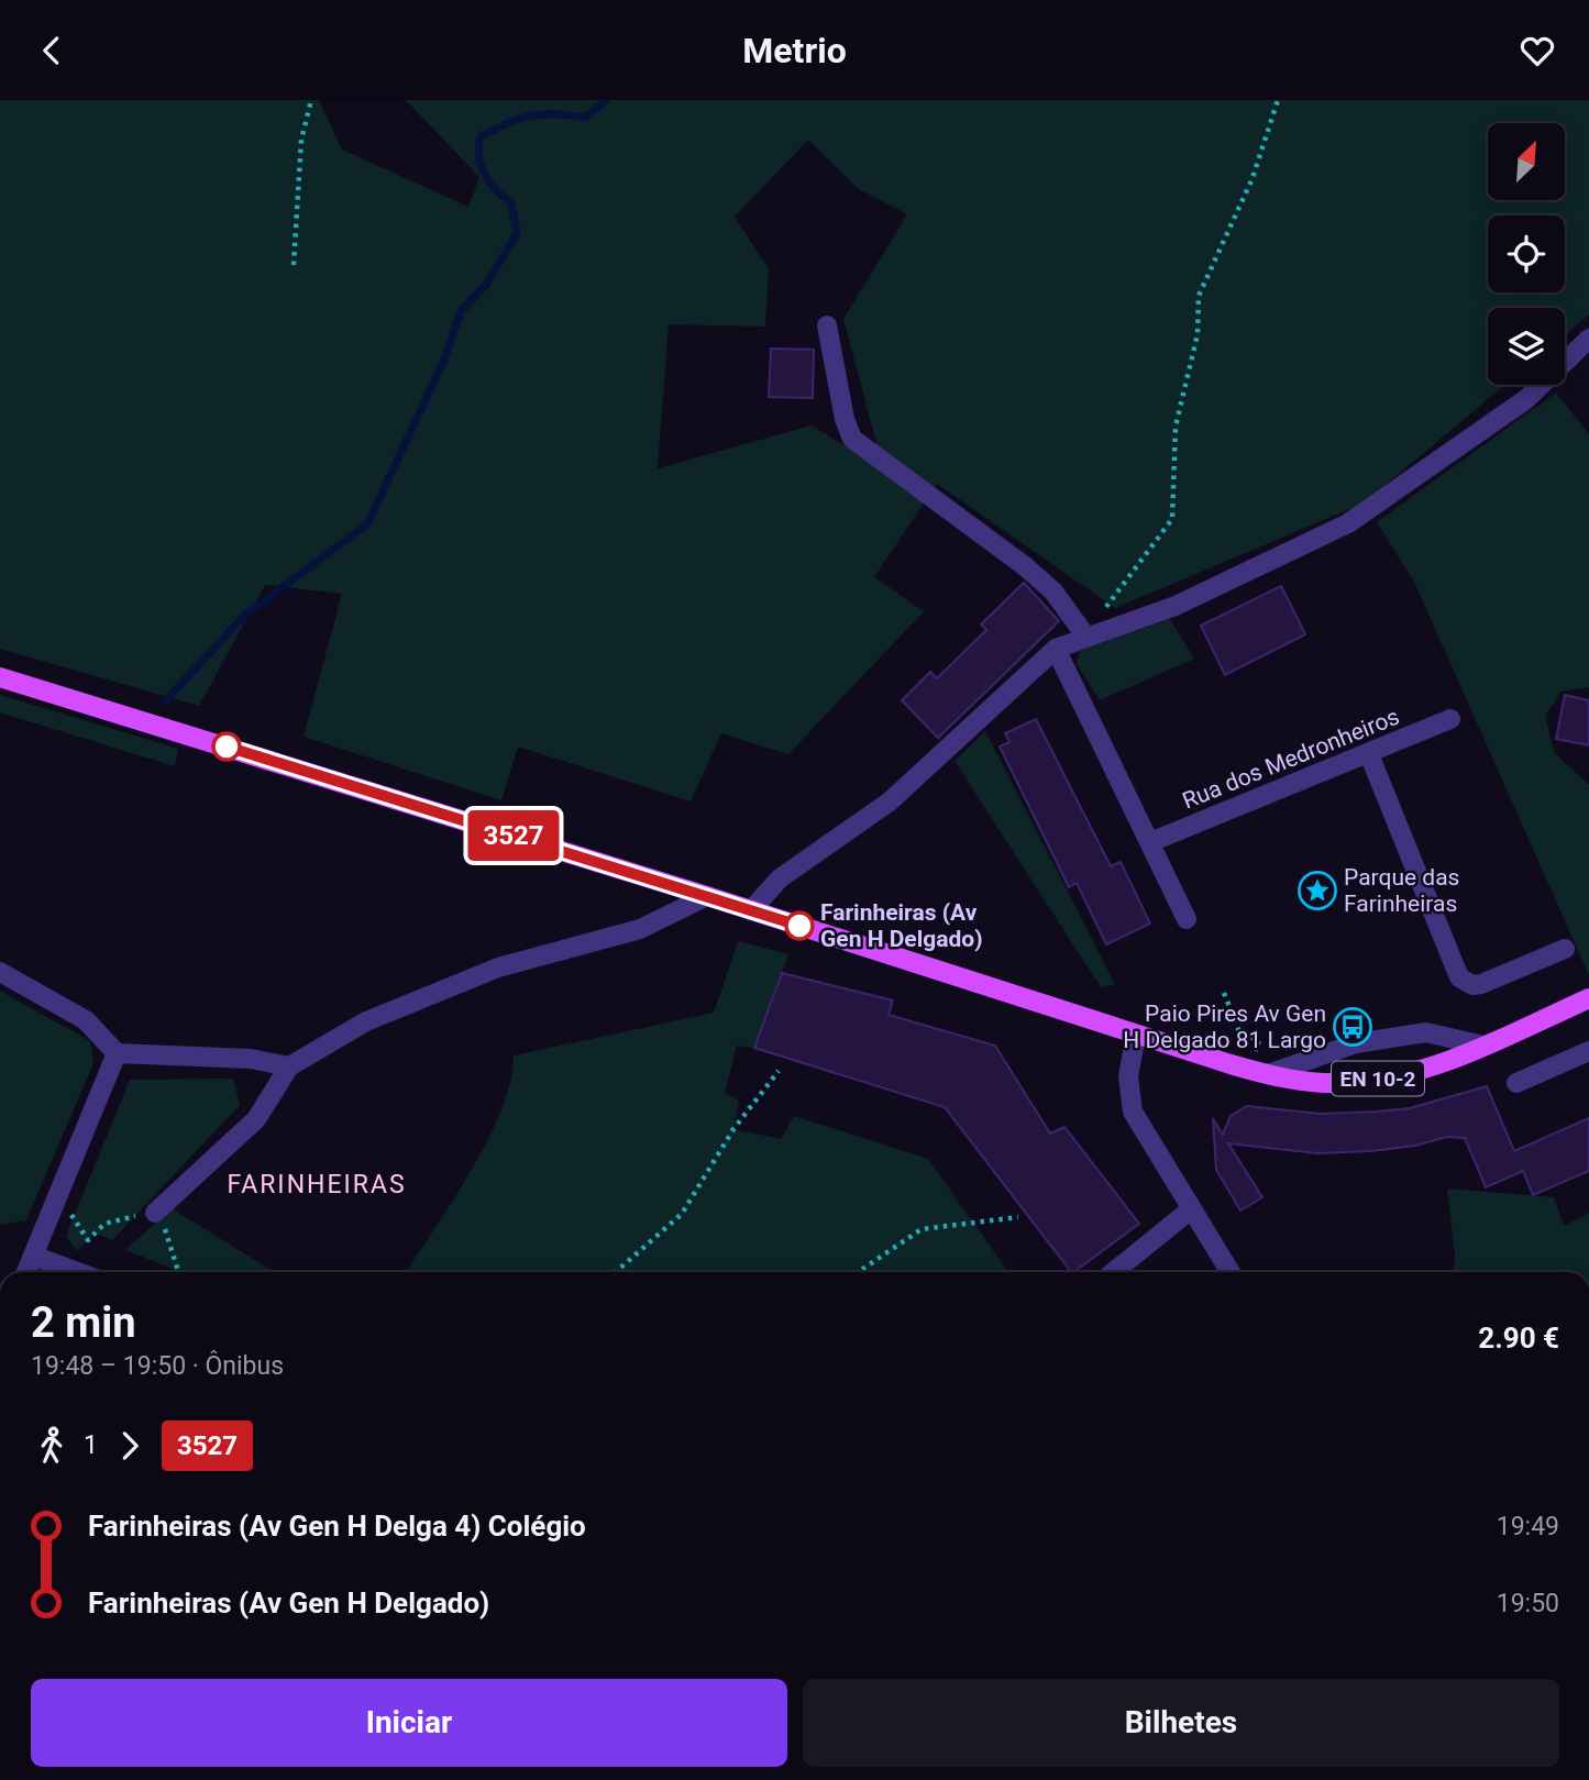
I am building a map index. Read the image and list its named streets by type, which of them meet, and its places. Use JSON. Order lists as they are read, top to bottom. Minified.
{"streets":{"main road":["EN 10-2"],"street":["Rua dos Medronheiros"]},"districts":["FARINHEIRAS"],"places":{"place":["Parque das Farinheiras"],"other":["Farinheiras (Av Gen H Delgado)"],"bus stop":["Paio Pires Av Gen H Delgado 81 Largo"]},"lines":["bus line 3527"],"north":"top right","page":{"header":"Metrio","on_map":"3527","heading":["2 min","19:48 – 19:50 · Ônibus","2.90 €"],"legs":["1","3527"],"list":[{"name":"Farinheiras (Av Gen H Delga 4) Colégio","value":"19:49"},{"name":"Farinheiras (Av Gen H Delgado)","value":"19:50"}],"buttons":["Iniciar","Bilhetes"]}}
